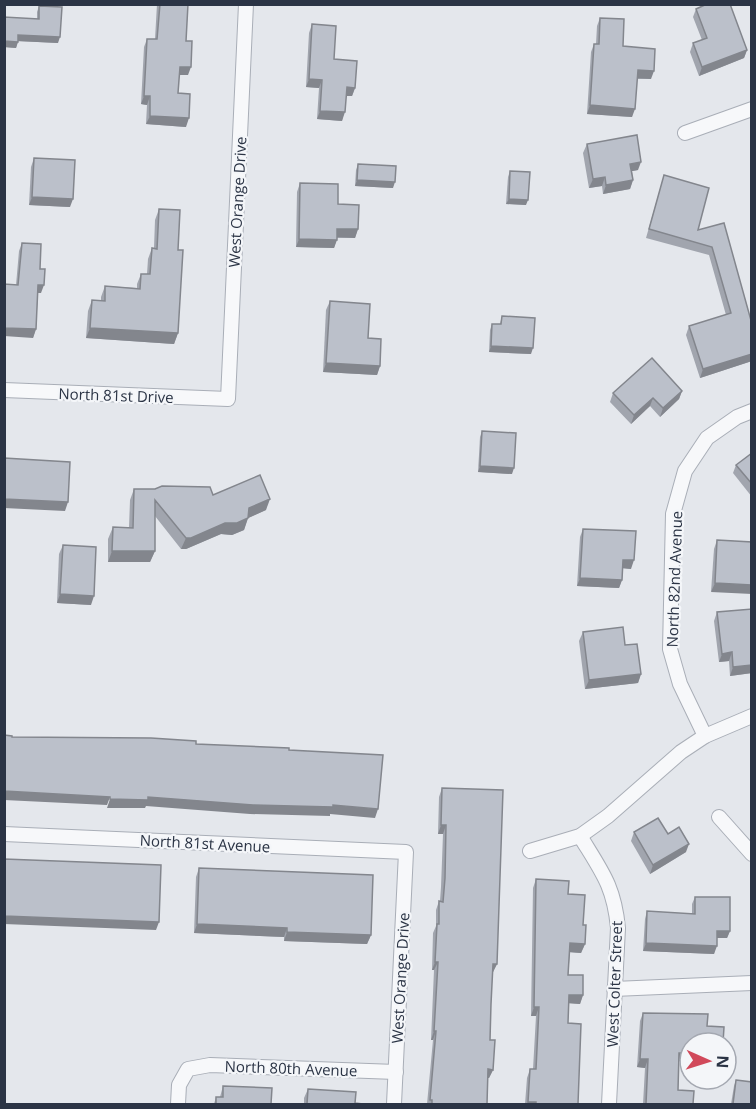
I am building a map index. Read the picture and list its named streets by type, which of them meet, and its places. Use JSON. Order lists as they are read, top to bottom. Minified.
{"streets":{"street":["West Orange Drive","North 81st Drive","North 82nd Avenue","North 81st Avenue","West Colter Street","North 80th Avenue"]},"crossings":[["West Orange Drive","North 81st Drive"],["West Orange Drive","North 81st Avenue"],["West Orange Drive","North 80th Avenue"]],"north":"right"}
